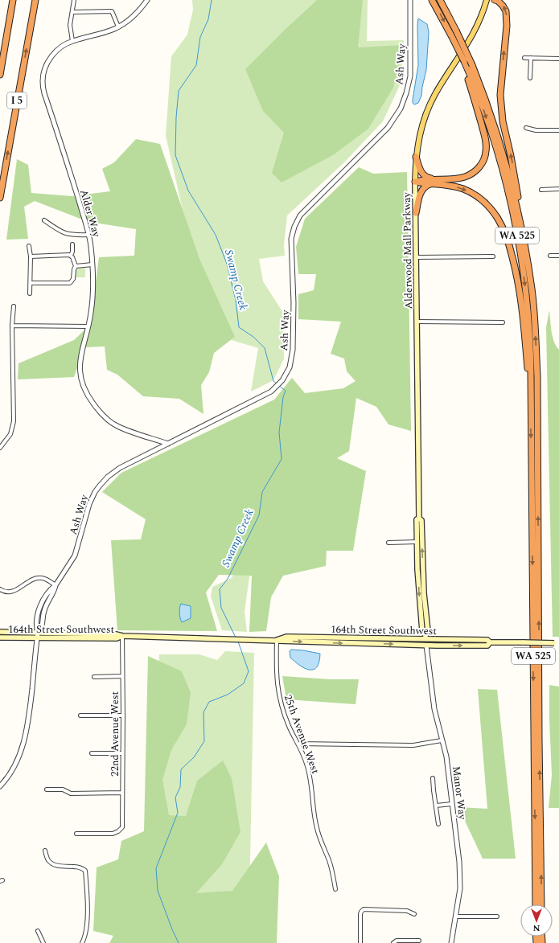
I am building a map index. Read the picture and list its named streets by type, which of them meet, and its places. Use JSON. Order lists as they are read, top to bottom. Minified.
{"streets":{"highway":["I 5","WA 525"],"main road":["Alderwood Mall Parkway","164th Street Southwest"],"street":["Ash Way","Alder Way","22nd Avenue West","25th Avenue West","Manor Way"]},"crossings":[["Ash Way","Alder Way"],["Ash Way","164th Street Southwest"],["Alderwood Mall Parkway","164th Street Southwest"],["Alderwood Mall Parkway","Manor Way"],["164th Street Southwest","22nd Avenue West"],["164th Street Southwest","25th Avenue West"],["164th Street Southwest","Manor Way"]],"water":["Swamp Creek"],"north":"bottom"}
